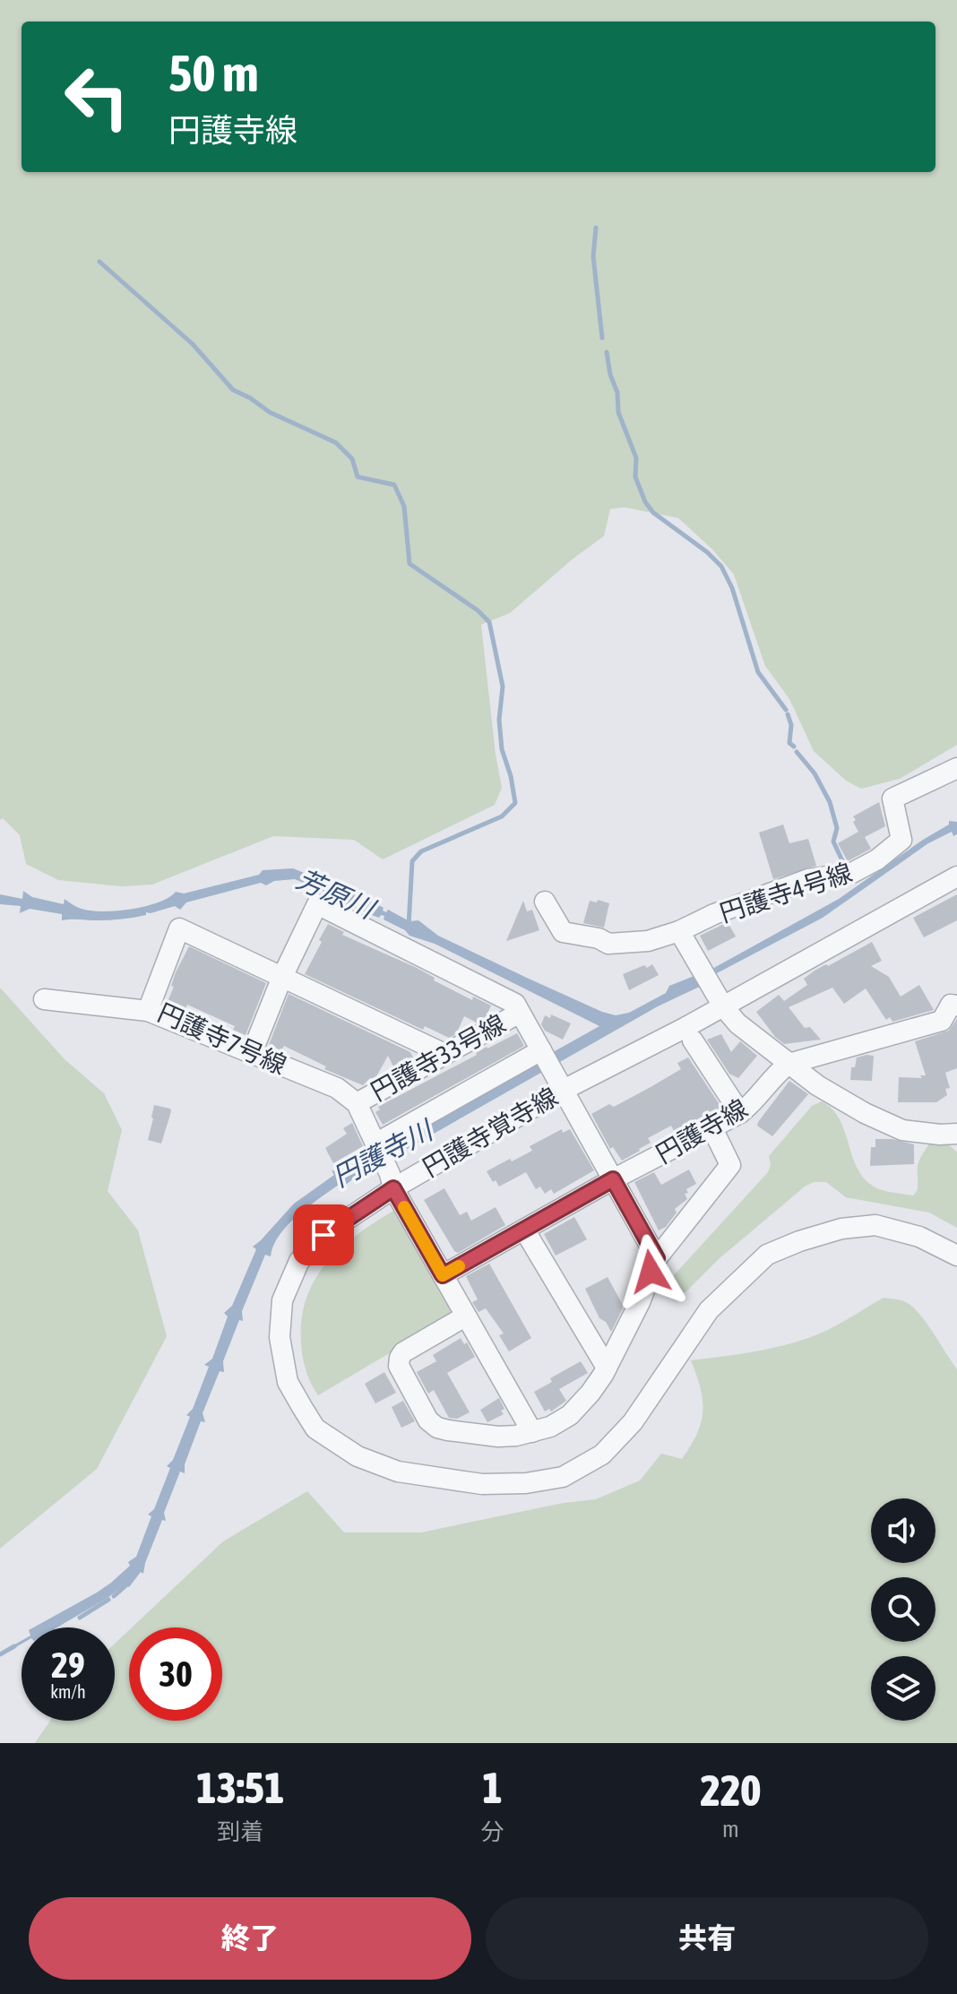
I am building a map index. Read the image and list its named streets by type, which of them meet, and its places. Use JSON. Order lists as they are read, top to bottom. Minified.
{"streets":{"street":["円護寺4号線","円護寺7号線","円護寺33号線","円護寺線","円護寺覚寺線"]},"crossings":[["円護寺7号線","円護寺33号線"]],"water":["芳原川","円護寺川"],"page":{"turn":["50 m","円護寺線"],"speed":"29 km/h","limit":"30","eta":["13:51","到着","1","分","220","m"],"buttons":["終了","共有"]}}
